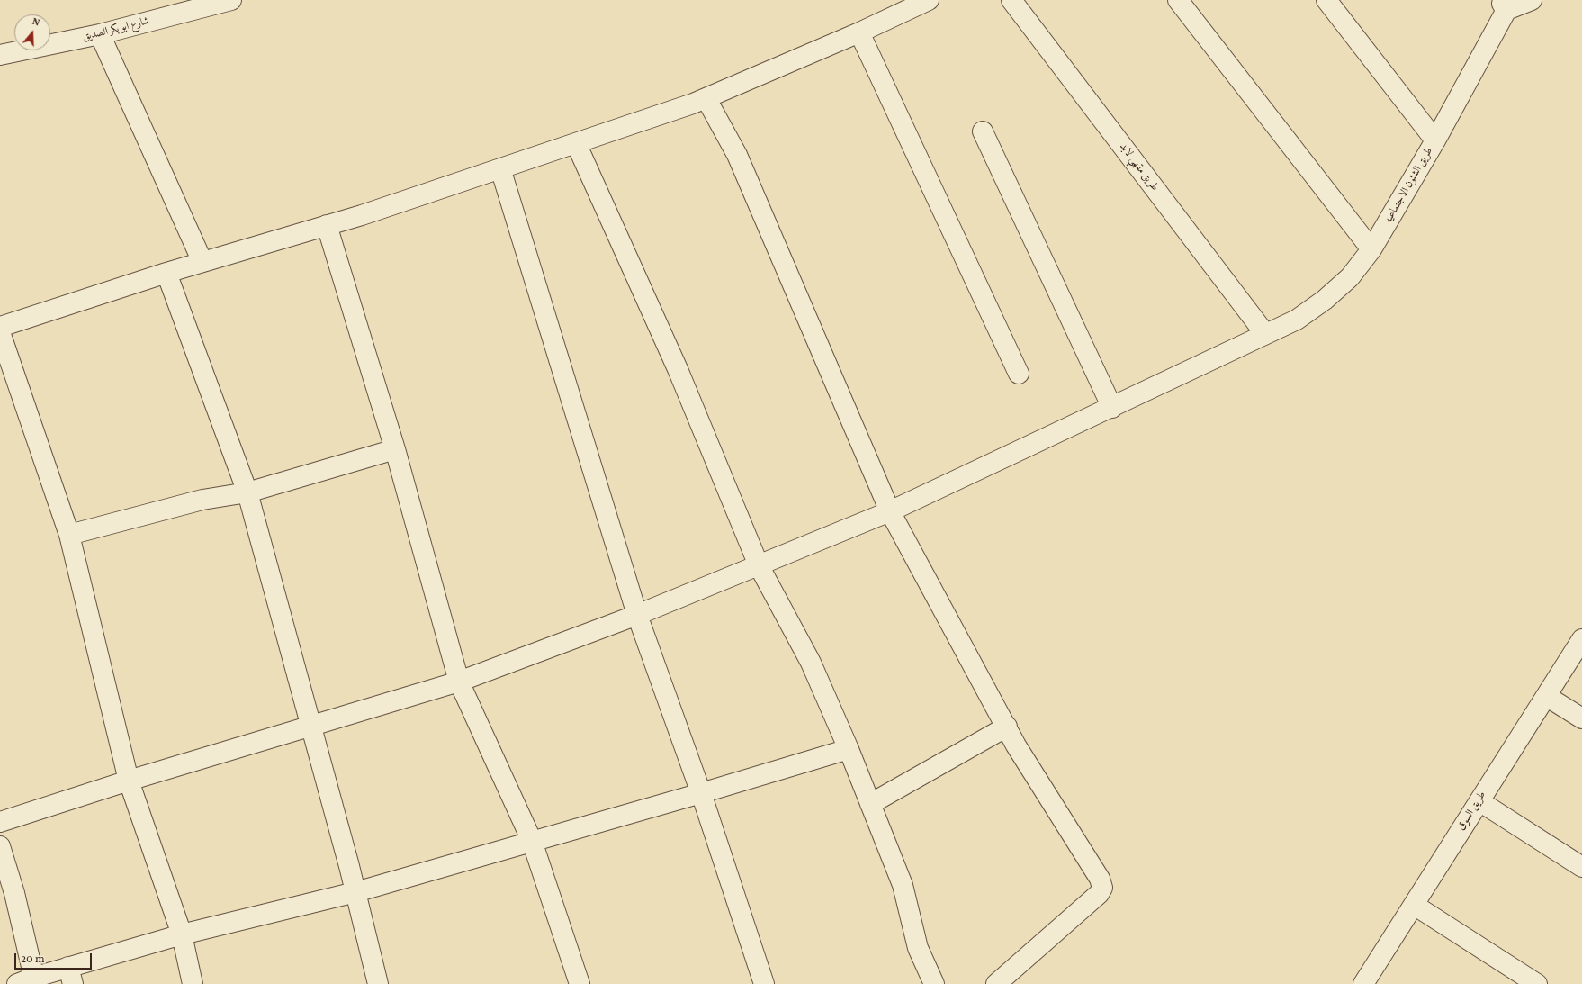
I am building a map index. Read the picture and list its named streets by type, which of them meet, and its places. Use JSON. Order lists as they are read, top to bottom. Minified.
{"streets":{"street":["شارع ابو بكر الصديق","طريق مقهي لابد","طريق الشئون الاجتماعيه","طريق السوق"]},"crossings":[["طريق مقهي لابد","طريق الشئون الاجتماعيه"]],"scale_bar":"20 m","north":"top"}
